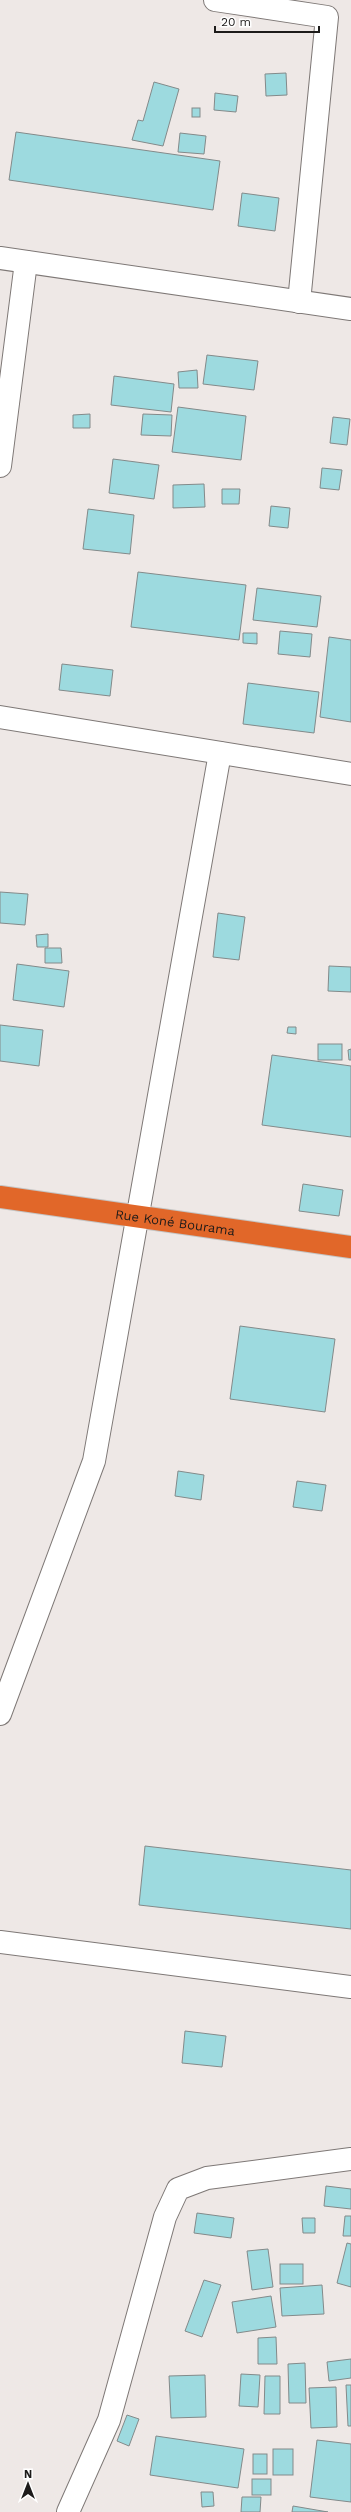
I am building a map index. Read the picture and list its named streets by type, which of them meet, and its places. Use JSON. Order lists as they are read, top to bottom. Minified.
{"streets":{"highway":["Rue Koné Bourama"]},"scale_bar":"20 m","north":"top"}
